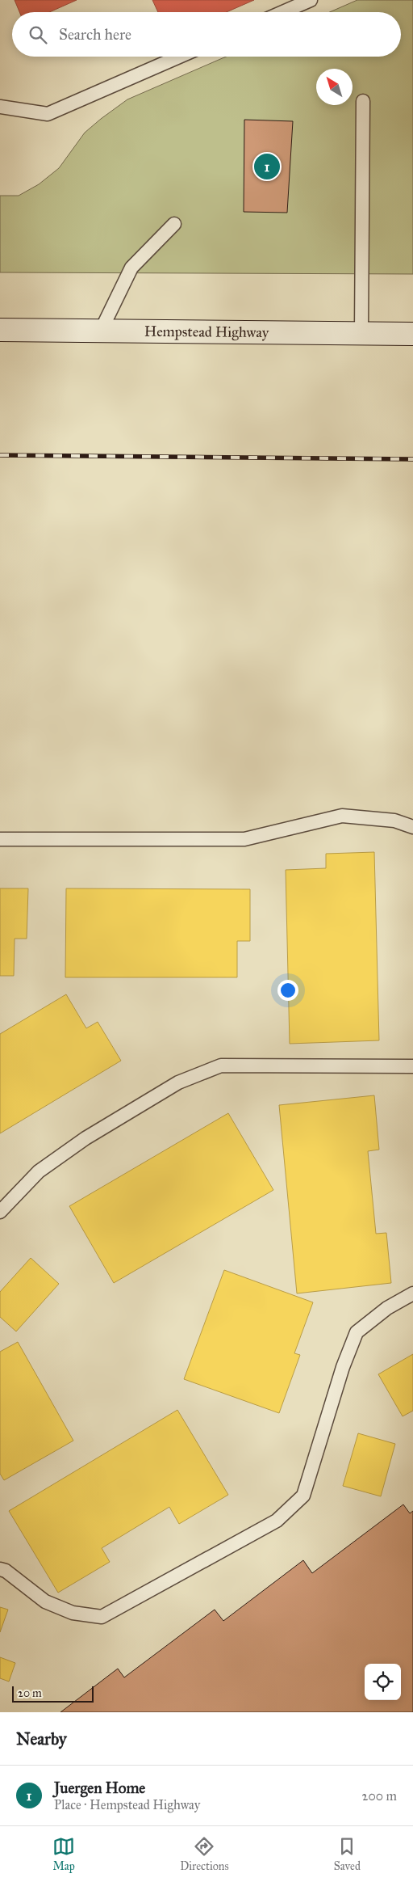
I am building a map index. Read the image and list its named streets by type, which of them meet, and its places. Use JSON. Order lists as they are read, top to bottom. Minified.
{"streets":{"street":["Hempstead Highway"]},"scale_bar":"20 m","north":"top left","page":{"search":"Search here","pins":"1","scale":"20 m","heading":"Nearby","list":[{"mark":"1","name":"Juergen Home","note":"Place · Hempstead Highway","value":"200 m"}],"nav":["Map","Directions","Saved"]}}
